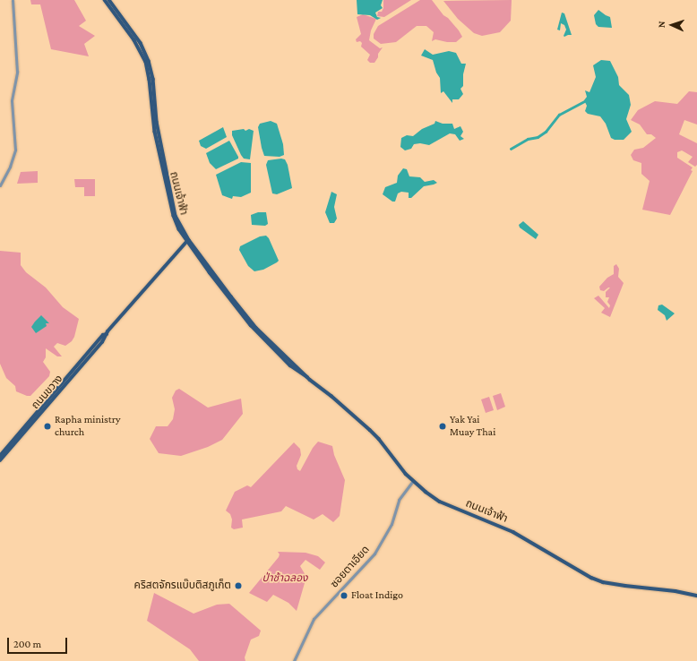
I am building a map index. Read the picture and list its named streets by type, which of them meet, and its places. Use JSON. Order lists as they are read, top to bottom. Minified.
{"streets":{"main road":["ถนนเจ้าฟ้า","ถนนขวาง"],"street":["ซอยตาเอียด"]},"crossings":[["ถนนเจ้าฟ้า","ถนนขวาง"],["ถนนเจ้าฟ้า","ซอยตาเอียด"]],"parks":["ป่าช้าฉลอง"],"places":["Rapha ministry church","Yak Yai Muay Thai","คริสตจักรแบ๊บติสภูเก็ต","Float Indigo"],"scale_bar":"200 m","north":"left"}
